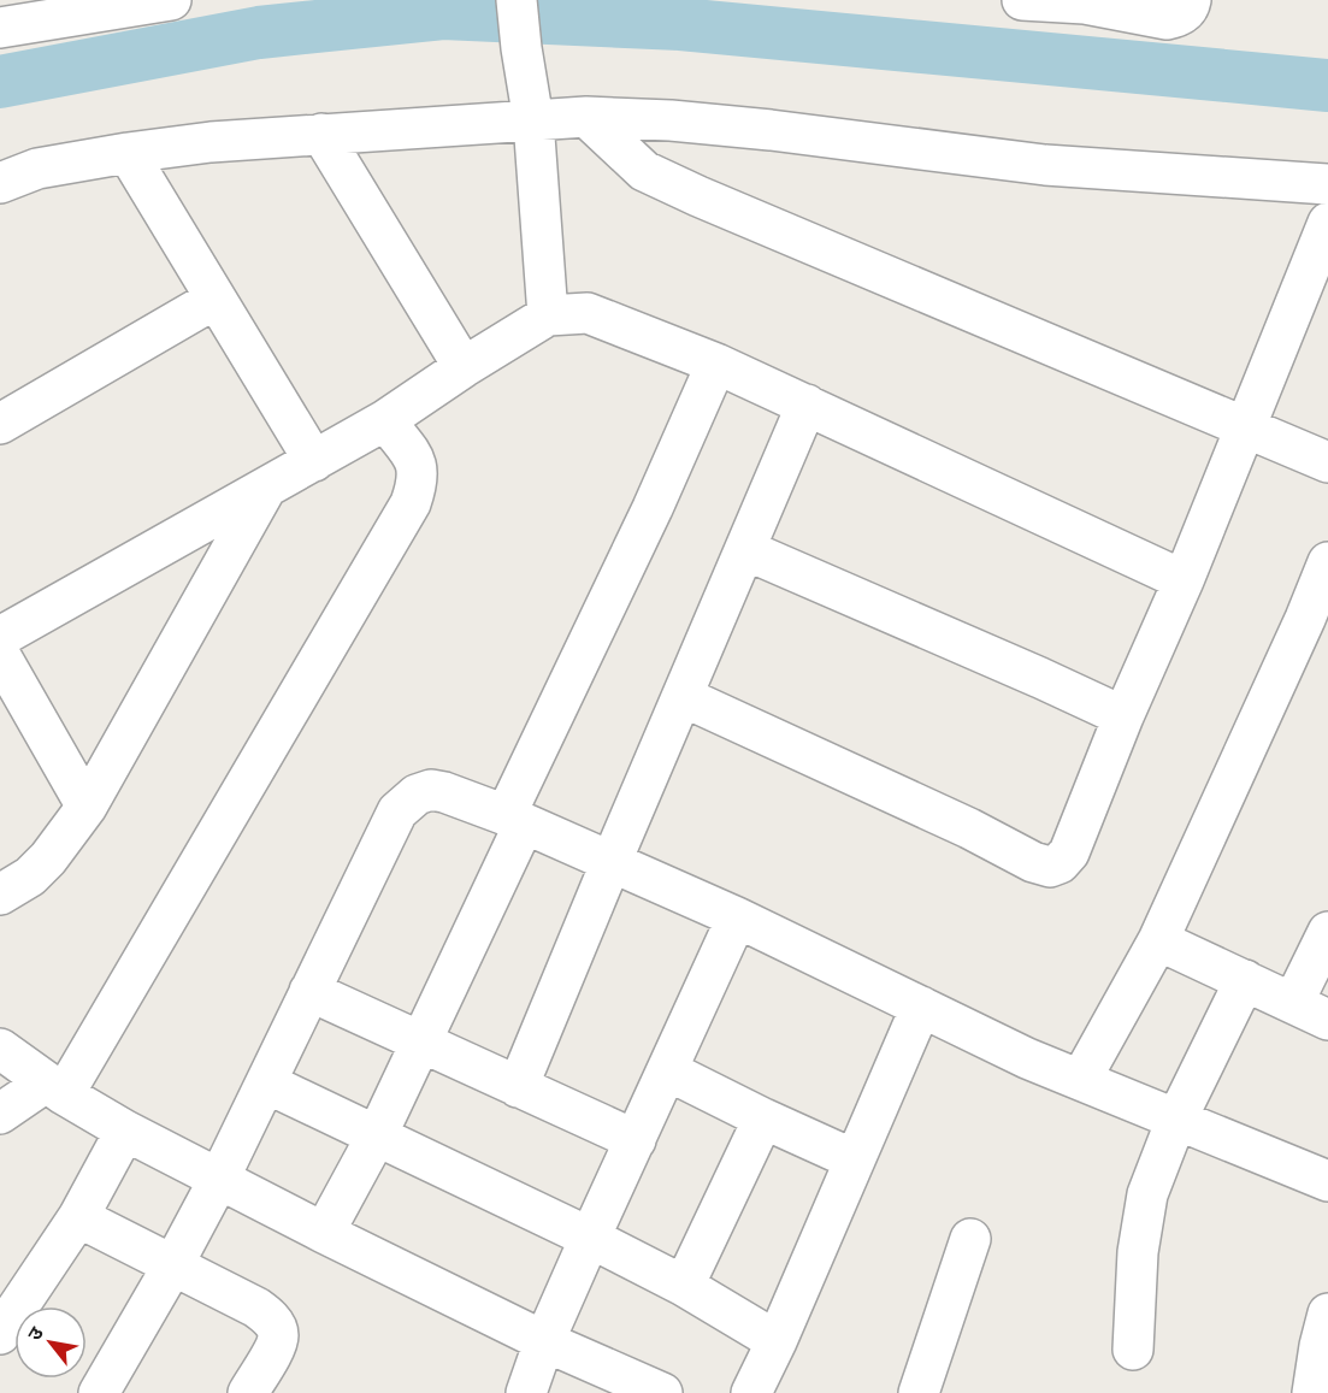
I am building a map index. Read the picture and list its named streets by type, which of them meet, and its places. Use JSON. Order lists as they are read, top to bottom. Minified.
{"north":"top left"}
